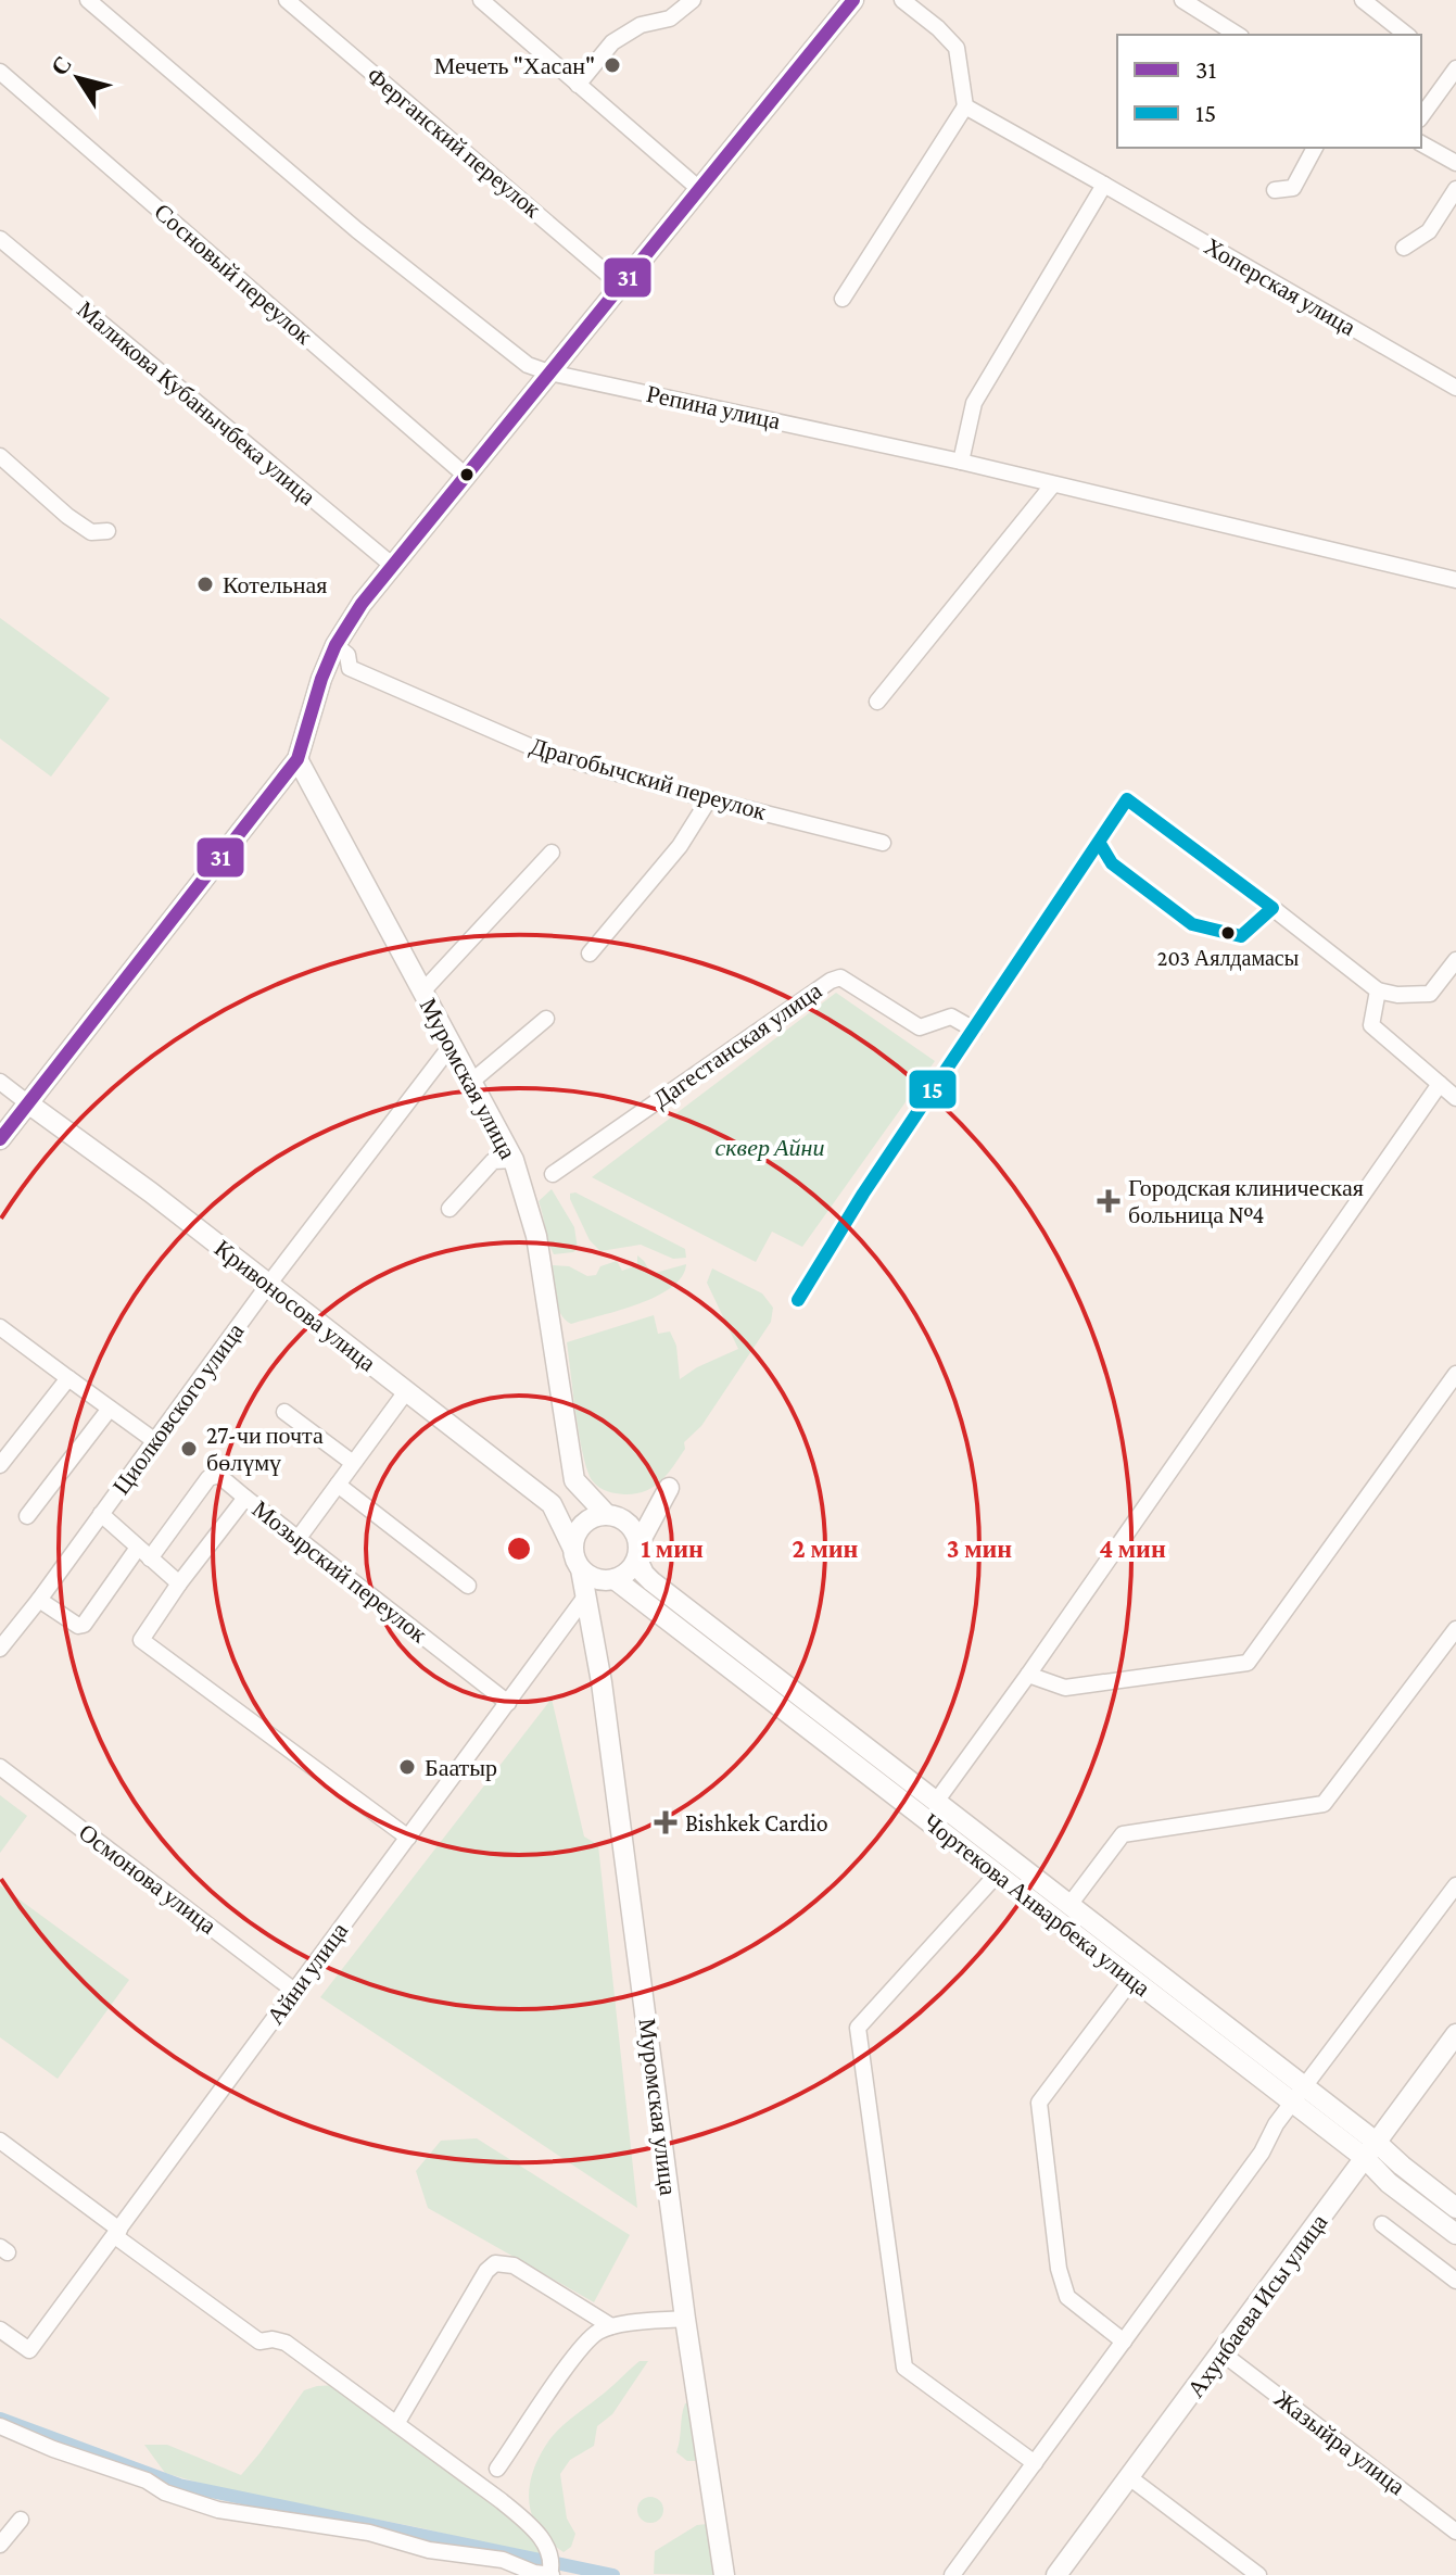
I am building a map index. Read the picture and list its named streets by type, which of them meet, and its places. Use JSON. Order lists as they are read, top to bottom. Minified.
{"streets":{"main road":["Муромская улица","Кривоносова улица","Чортекова Анварбека улица","Ахунбаева Исы улица"],"street":["Ферганский переулок","Сосновый переулок","Хоперская улица","Маликова Кубанычбека улица","Репина улица","Драгобычский переулок","Дагестанская улица","Циолковского улица","Мозырский переулок","Осмонова улица","Айни улица","Жазыйра улица"]},"crossings":[["Муромская улица","Кривоносова улица"],["Муромская улица","Циолковского улица"],["Муромская улица","Чортекова Анварбека улица"],["Муромская улица","Айни улица"],["Кривоносова улица","Циолковского улица"],["Кривоносова улица","Чортекова Анварбека улица"],["Мозырский переулок","Айни улица"],["Осмонова улица","Айни улица"],["Чортекова Анварбека улица","Ахунбаева Исы улица"],["Ахунбаева Исы улица","Жазыйра улица"]],"parks":["сквер Айни"],"places":{"other":["Мечеть \"Хасан\"","Котельная","203 Аялдамасы","27-чи почта бөлүмү","Баатыр"],"health":["Городская клиническая больница №4","Bishkek Cardio"]},"lines":["transit line 31","transit line 15"],"legend":["31","15"],"north":"top left","rings":["1 мин","2 мин","3 мин","4 мин"]}
